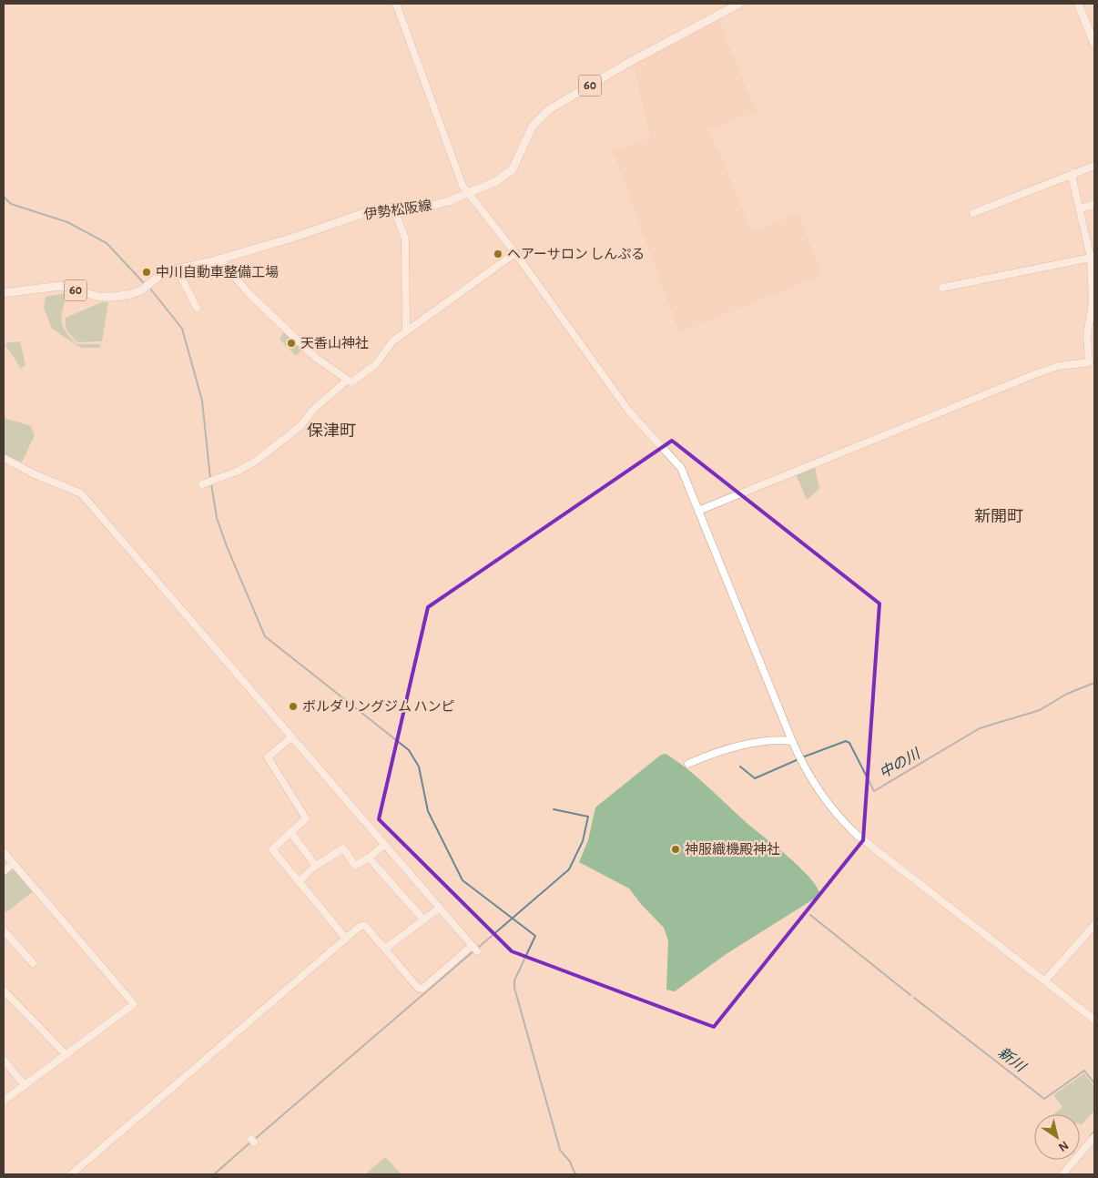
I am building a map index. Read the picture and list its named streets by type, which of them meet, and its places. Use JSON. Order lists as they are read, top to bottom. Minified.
{"streets":{"main road":["60","伊勢松阪線"]},"districts":["保津町","新開町"],"water":["中の川","新川"],"places":["ヘアーサロン しんぷる","中川自動車整備工場","天香山神社","ボルダリングジム ハンピ","神服織機殿神社"],"north":"bottom right"}
